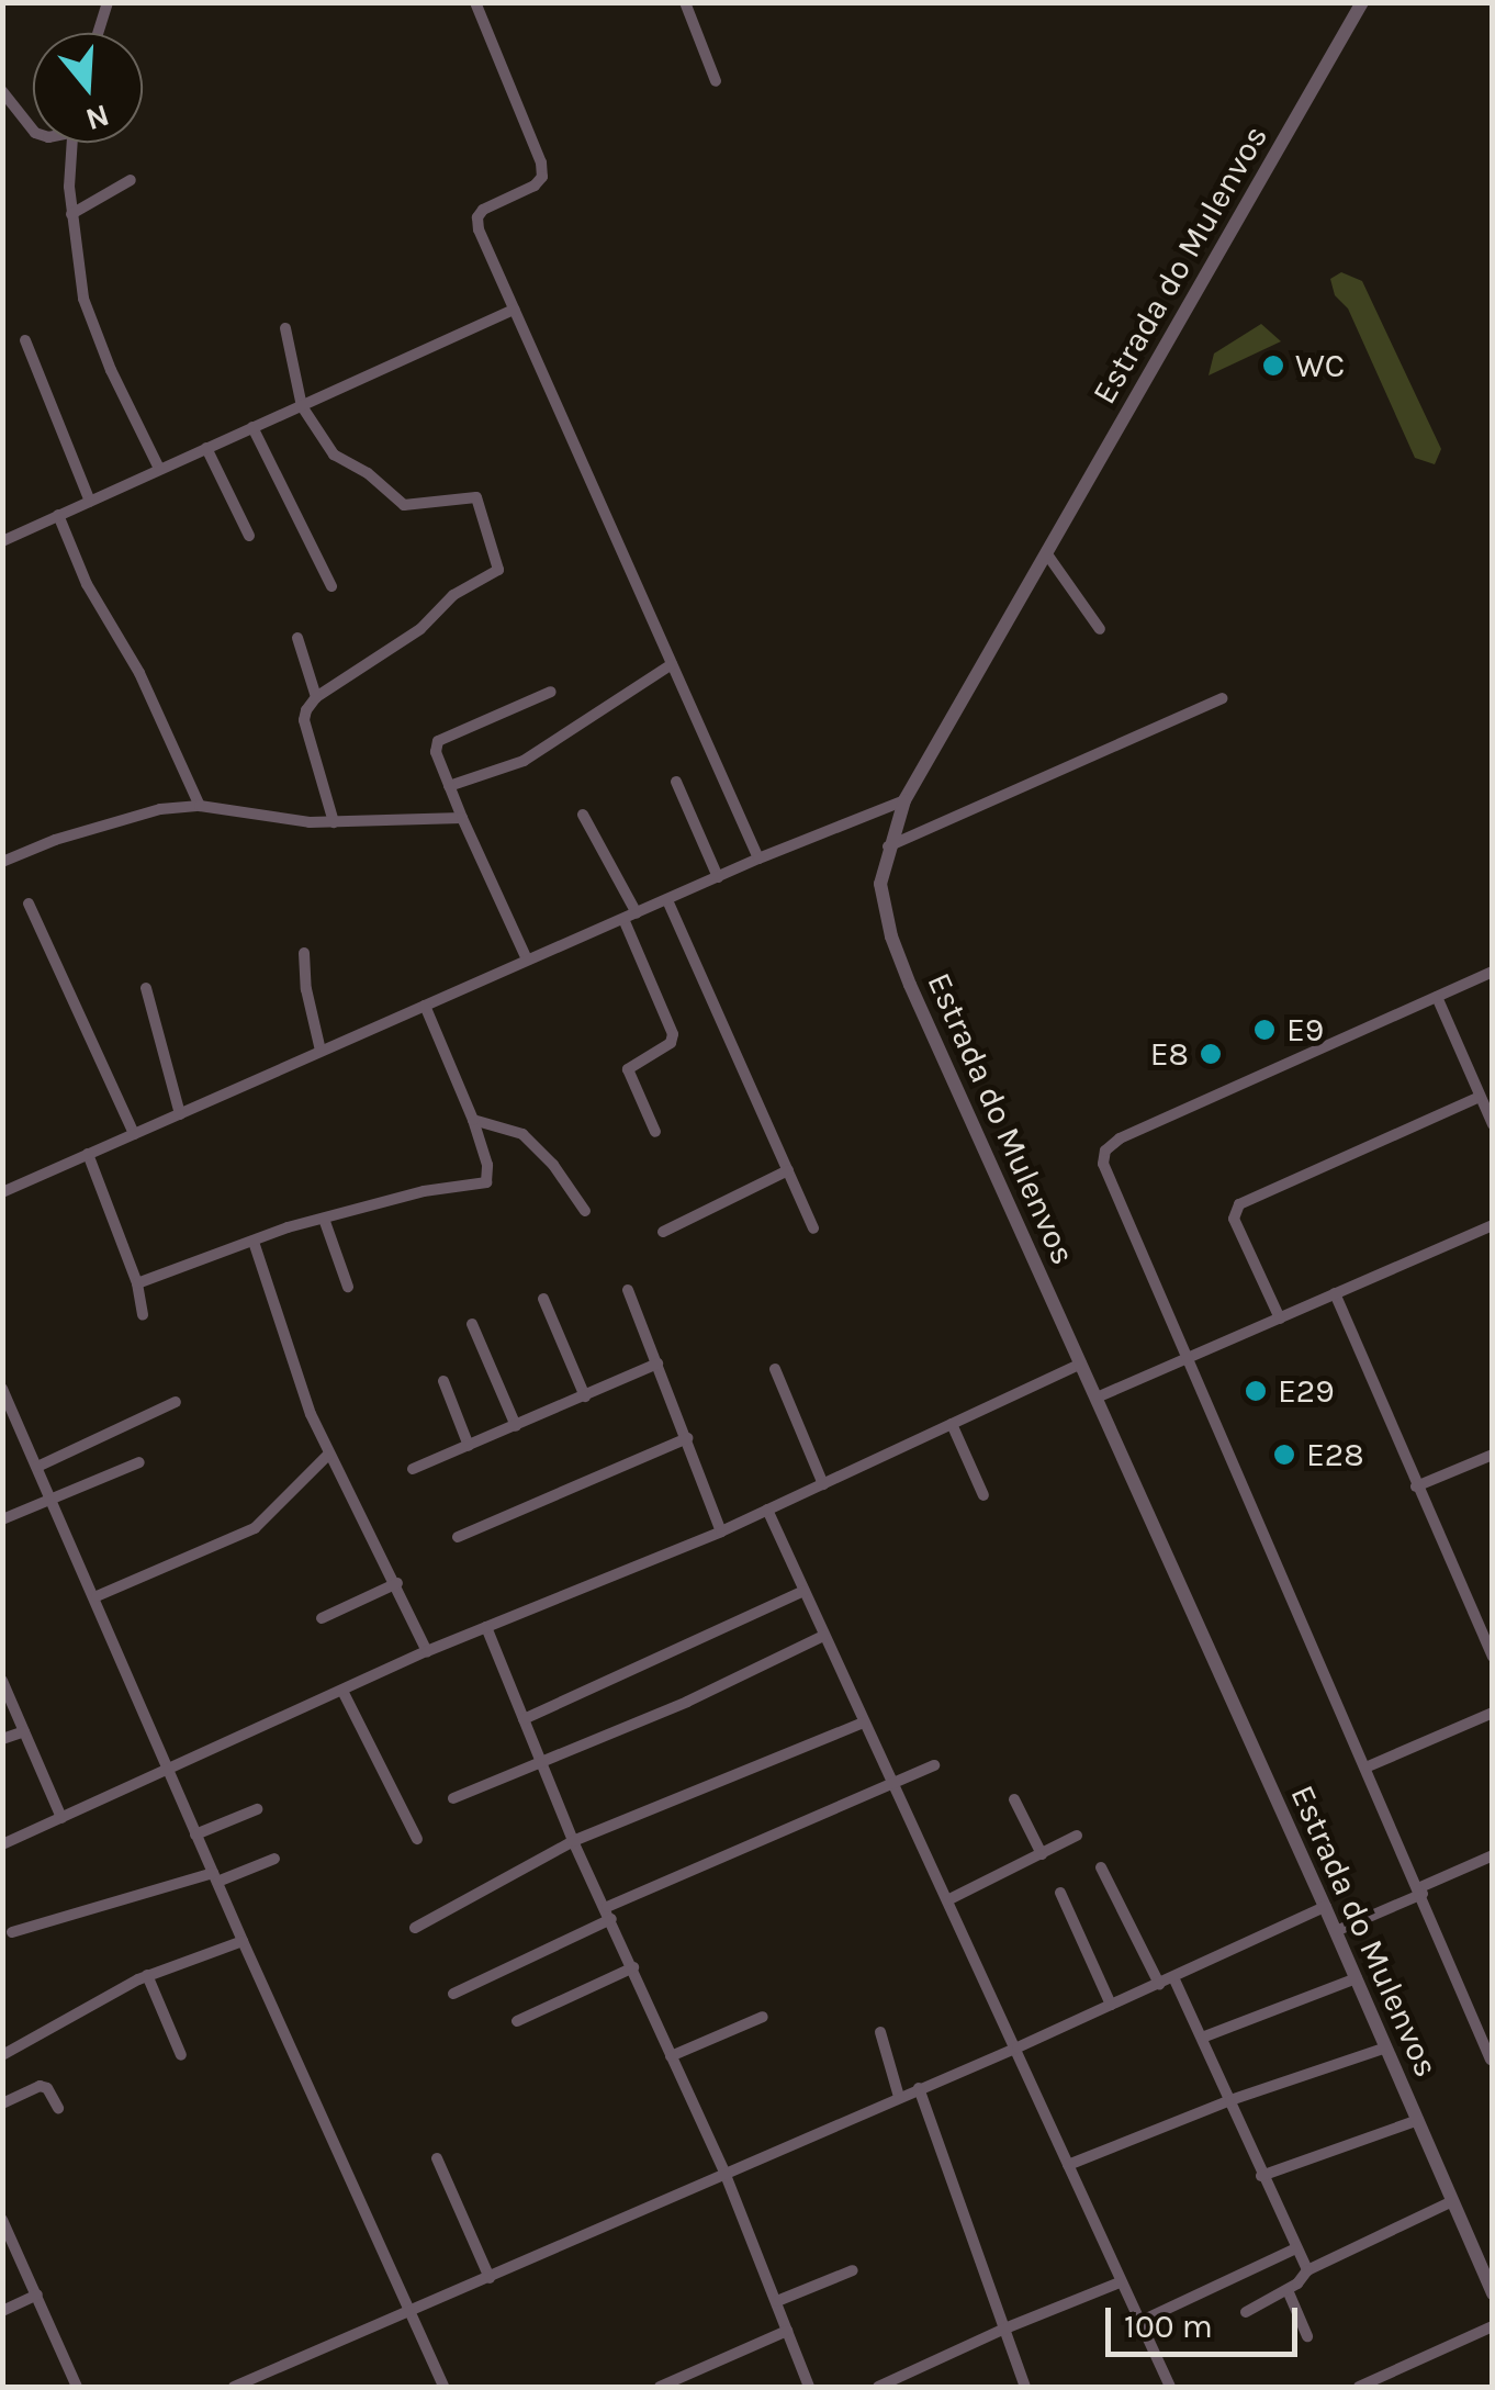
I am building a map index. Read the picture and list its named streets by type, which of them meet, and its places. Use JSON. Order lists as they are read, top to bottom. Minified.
{"streets":{"street":["Estrada do Mulenvos"]},"places":["WC","E9","E8","E29","E28"],"scale_bar":"100 m","north":"bottom"}
